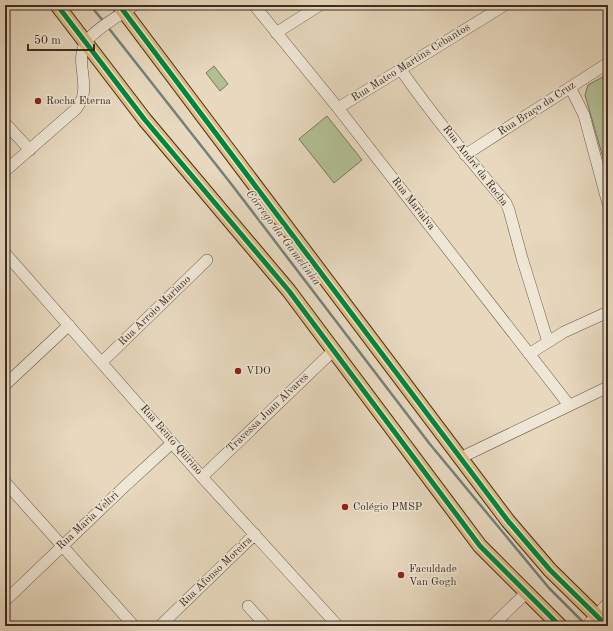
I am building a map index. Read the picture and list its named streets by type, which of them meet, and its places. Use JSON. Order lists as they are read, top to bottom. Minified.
{"streets":{"street":["Rua Mateo Martins Cebantos","Rua Braço da Cruz","Rua André da Rocha","Rua Marialva","Rua Arroio Mariano","Travessa Juan Alvares","Rua Bento Quirino","Rua Maria Veltri","Rua Afonso Moreira"]},"crossings":[["Rua Mateo Martins Cebantos","Rua André da Rocha"],["Rua Mateo Martins Cebantos","Rua Marialva"],["Rua Braço da Cruz","Rua André da Rocha"],["Rua Arroio Mariano","Rua Bento Quirino"],["Travessa Juan Alvares","Rua Bento Quirino"],["Rua Bento Quirino","Rua Maria Veltri"],["Rua Bento Quirino","Rua Afonso Moreira"]],"water":["Córrego da Gamelinha"],"places":["Rocha Eterna","VDO","Colégio PMSP","Faculdade Van Gogh"],"scale_bar":"50 m"}
